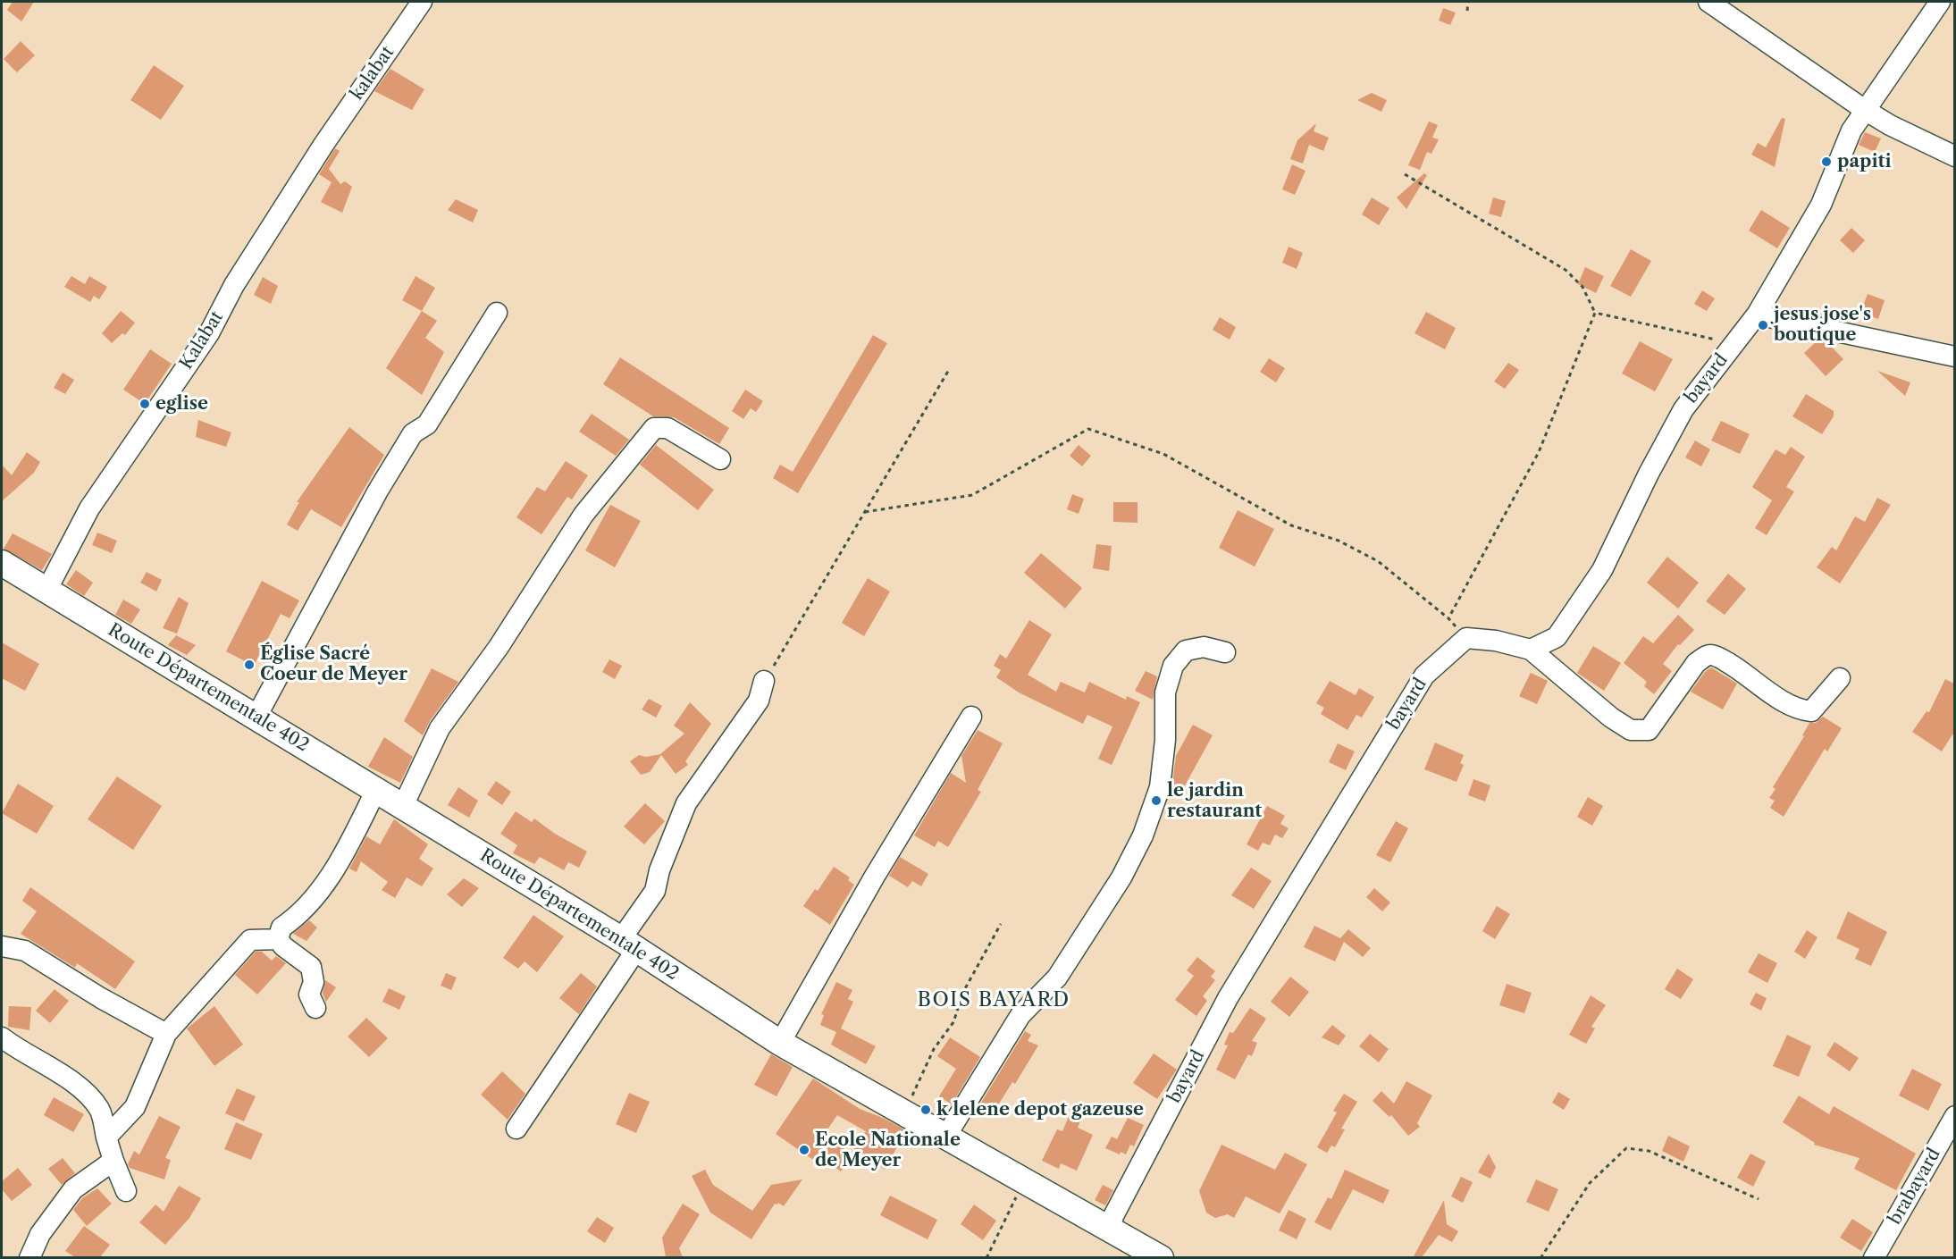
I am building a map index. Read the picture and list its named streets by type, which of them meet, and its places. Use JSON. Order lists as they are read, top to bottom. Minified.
{"streets":{"main road":["Route Départementale 402"],"street":["kalabat","Kalabat","bayard","brabayard"]},"crossings":[["kalabat","Kalabat"],["Kalabat","Route Départementale 402"],["bayard","Route Départementale 402"]],"districts":["BOIS BAYARD"],"places":["papiti","jesus jose's boutique","eglise","Église Sacré Coeur de Meyer","le jardin restaurant","k lelene depot gazeuse","Ecole Nationale de Meyer"]}
